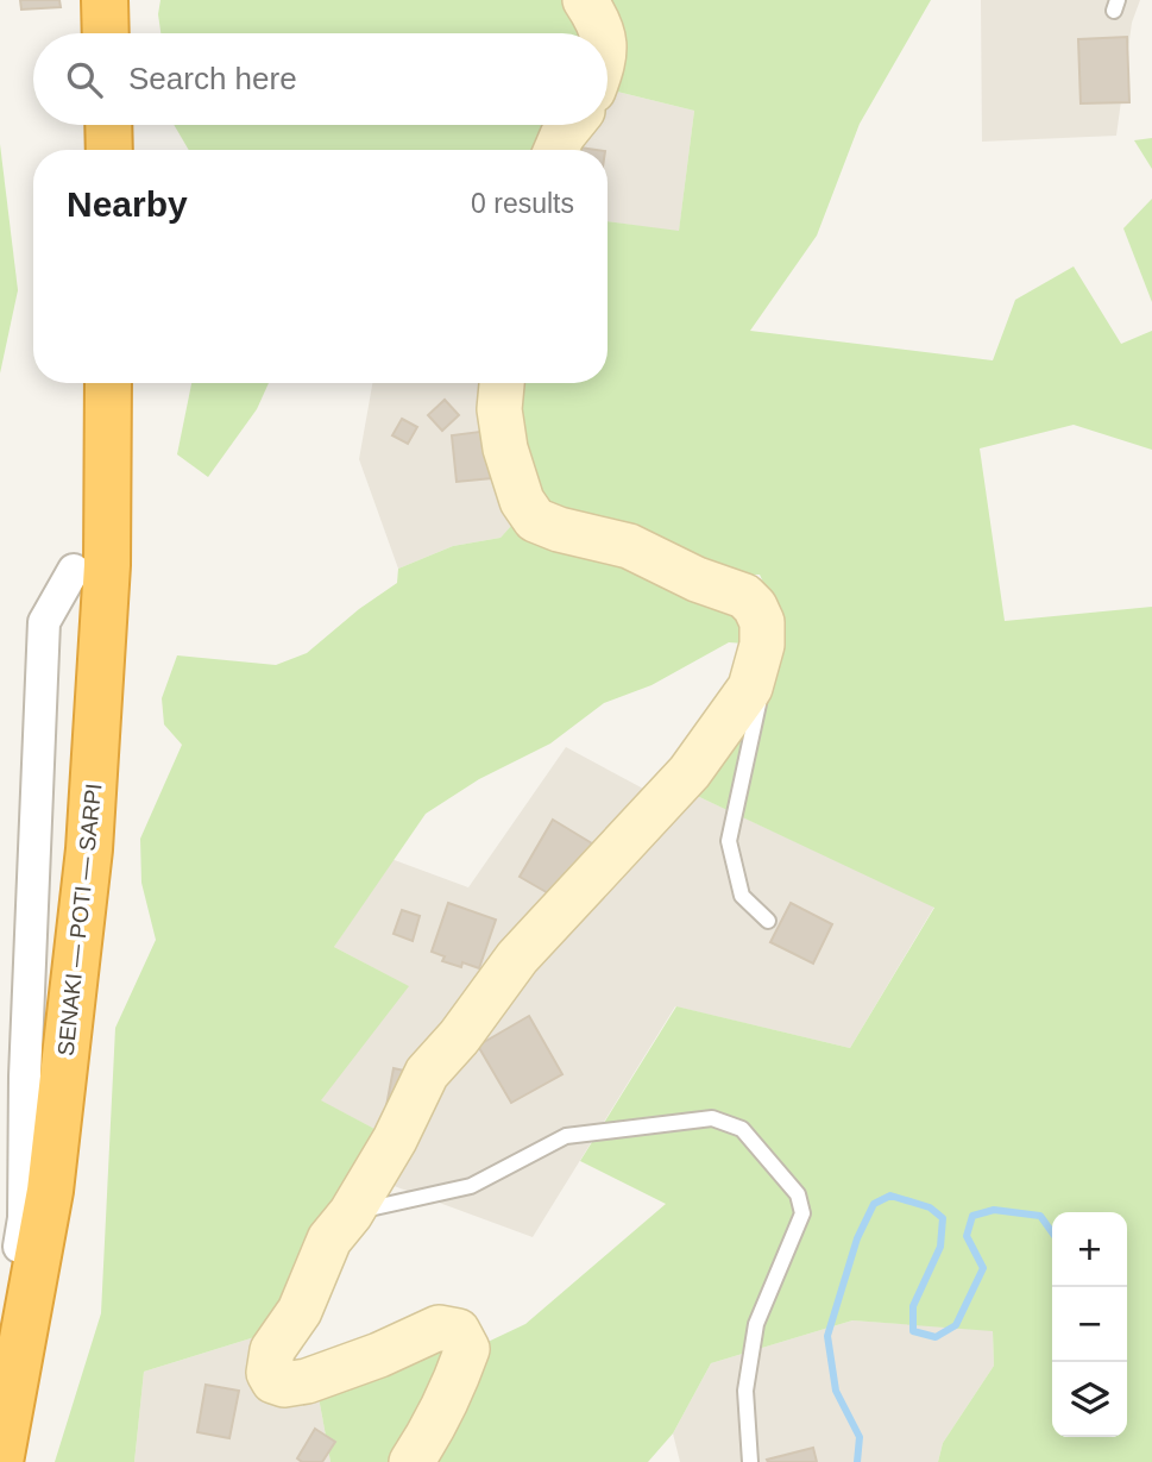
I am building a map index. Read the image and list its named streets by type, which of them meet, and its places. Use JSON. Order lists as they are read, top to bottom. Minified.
{"streets":{"highway":["SENAKI — POTI — SARPI"]},"page":{"search":"Search here","heading":["Nearby","0 results"],"map_buttons":["+","−"]}}
